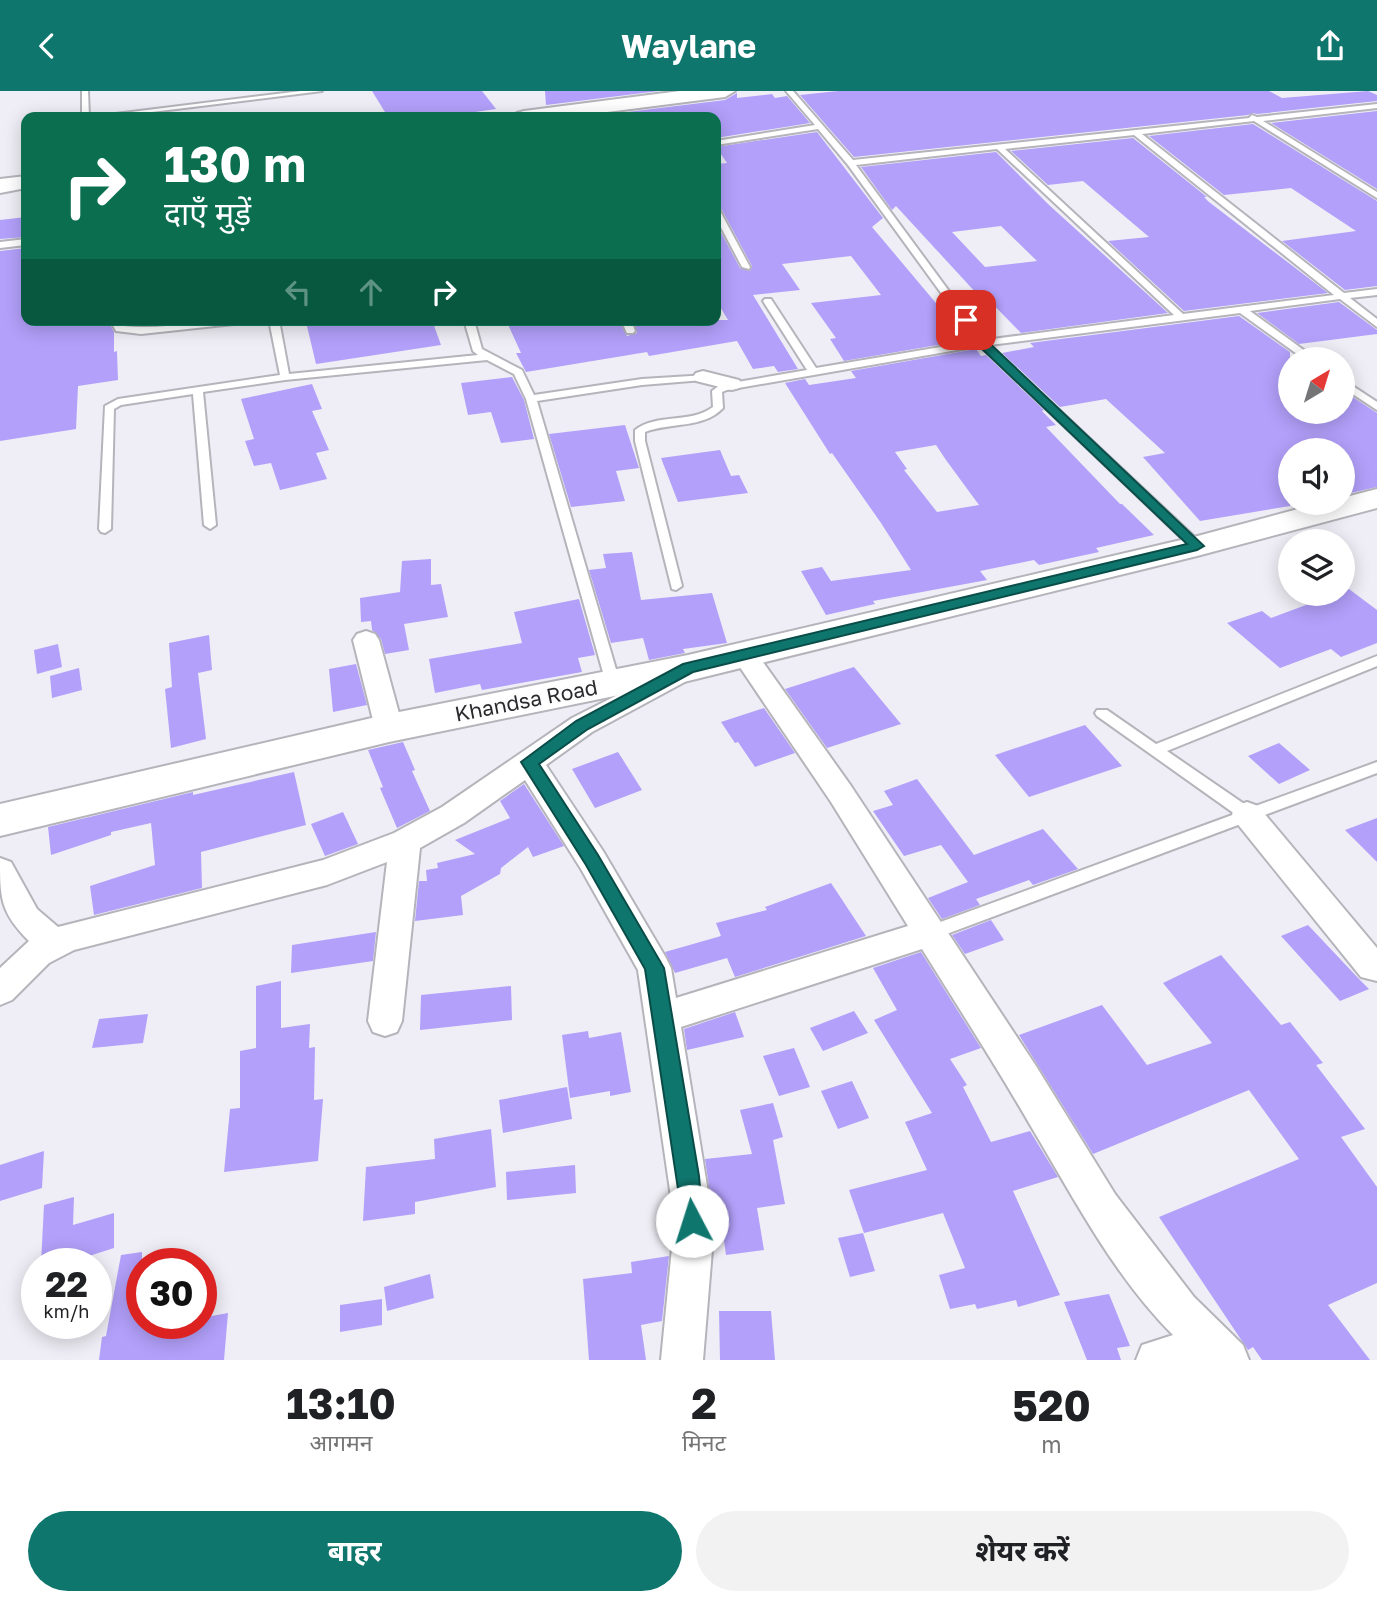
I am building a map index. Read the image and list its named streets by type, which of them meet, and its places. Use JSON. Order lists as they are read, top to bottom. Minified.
{"streets":{"street":["Khandsa Road"]},"north":"top right","page":{"header":"Waylane","turn":["130 m","दाएँ मुड़ें"],"speed":"22 km/h","limit":"30","eta":["13:10","आगमन","2","मिनट","520","m"],"buttons":["बाहर","शेयर करें"]}}
